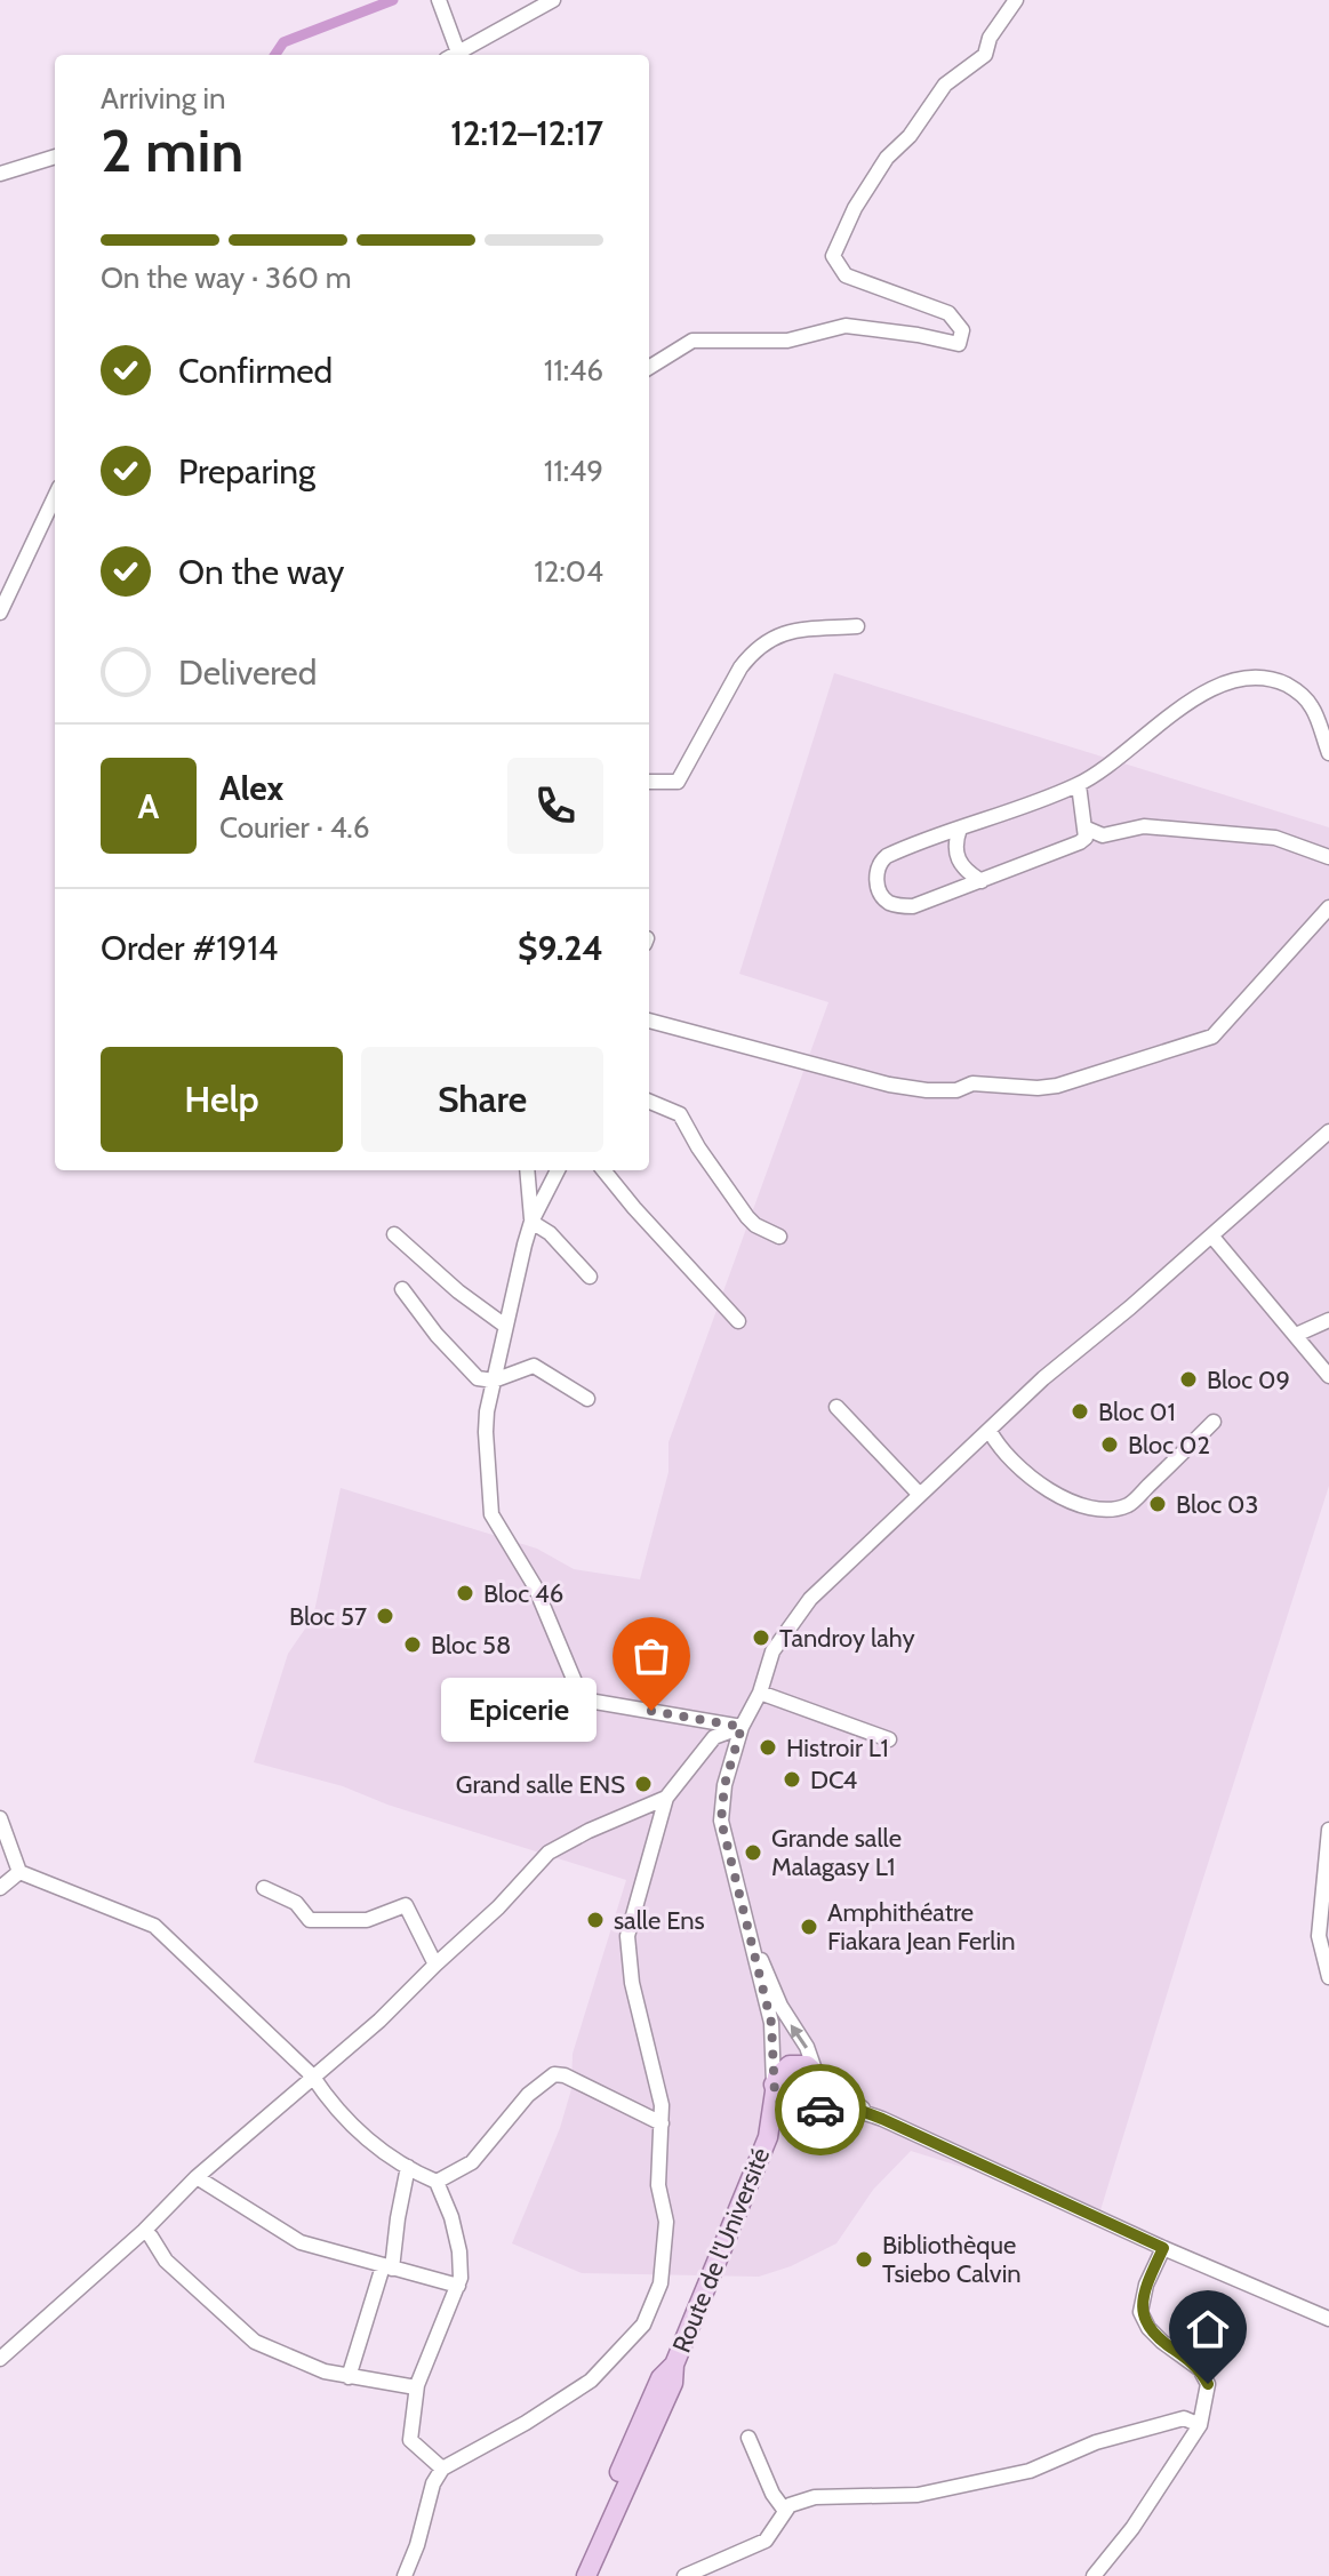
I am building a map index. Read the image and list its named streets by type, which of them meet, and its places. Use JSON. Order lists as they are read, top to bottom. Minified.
{"streets":{"main road":["Route de l'Université"]},"places":["Bloc 09","Bloc 01","Bloc 02","Bloc 03","Bloc 46","Bloc 57","Tandroy lahy","Bloc 58","Epicerie","Histroir L1","DC4","Grand salle ENS","Grande salle Malagasy L1","salle Ens","Amphithéatre Fiakara Jean Ferlin","Bibliothèque Tsiebo Calvin"],"page":{"heading":["2 min","Arriving in","12:12–12:17"],"panel":["Alex","Courier · 4.6","Order #1914","$9.24"],"bar":"On the way · 360 m","list":[["Confirmed","11:46"],["Preparing","11:49"],["On the way","12:04"],"Delivered"],"round":"A","buttons":["Help","Share"],"bubble":"Epicerie"}}
